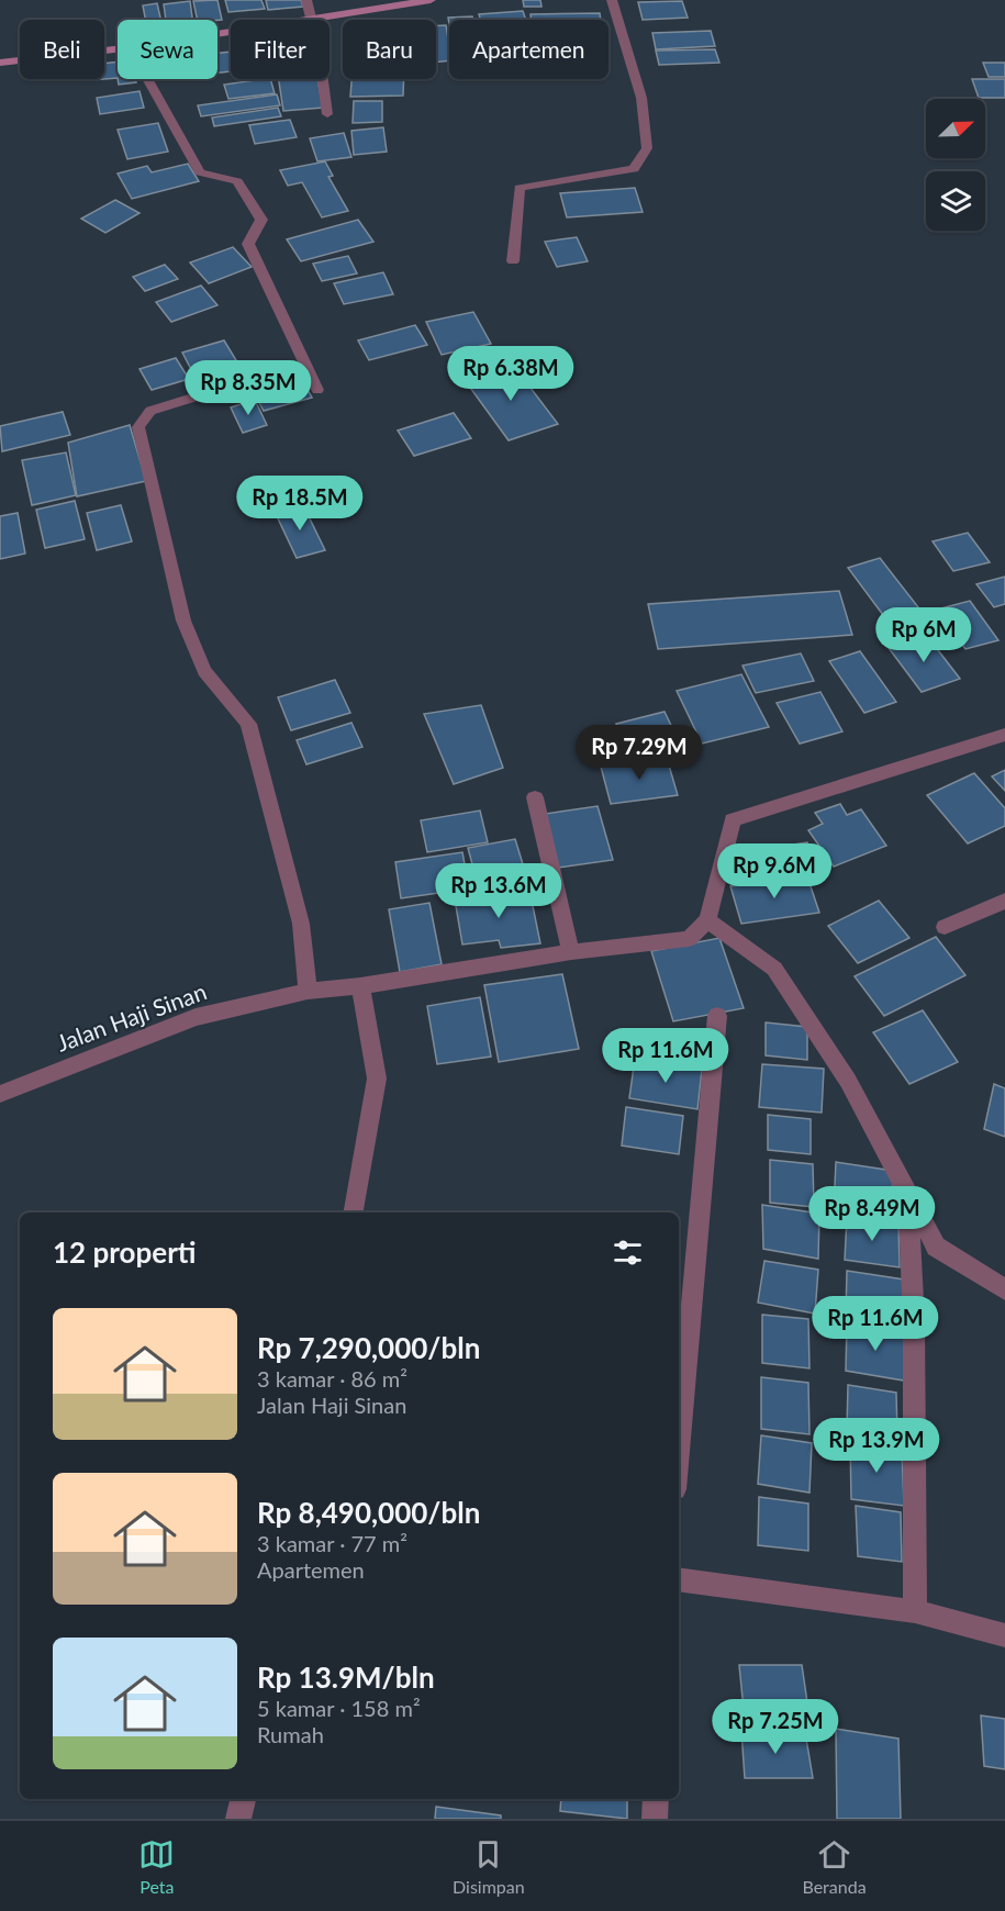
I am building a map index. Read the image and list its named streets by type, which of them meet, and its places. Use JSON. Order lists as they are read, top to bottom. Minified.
{"streets":{"street":["Jalan Haji Sinan"]},"north":"top right","page":{"chip":["Beli","Sewa","Filter","Baru","Apartemen"],"price":["Rp 6.38M","Rp 8.35M","Rp 18.5M","Rp 6M","Rp 7.29M","Rp 9.6M","Rp 13.6M","Rp 11.6M","Rp 8.49M","Rp 11.6M","Rp 13.9M","Rp 7.25M"],"heading":"12 properti","list":[{"name":"Rp 7,290,000/bln","note":"3 kamar · 86 m² · Jalan Haji Sinan"},{"name":"Rp 8,490,000/bln","note":"3 kamar · 77 m² · Apartemen"},{"name":"Rp 13.9M/bln","note":"5 kamar · 158 m² · Rumah"}],"tabs":["Peta","Disimpan","Beranda"]}}
